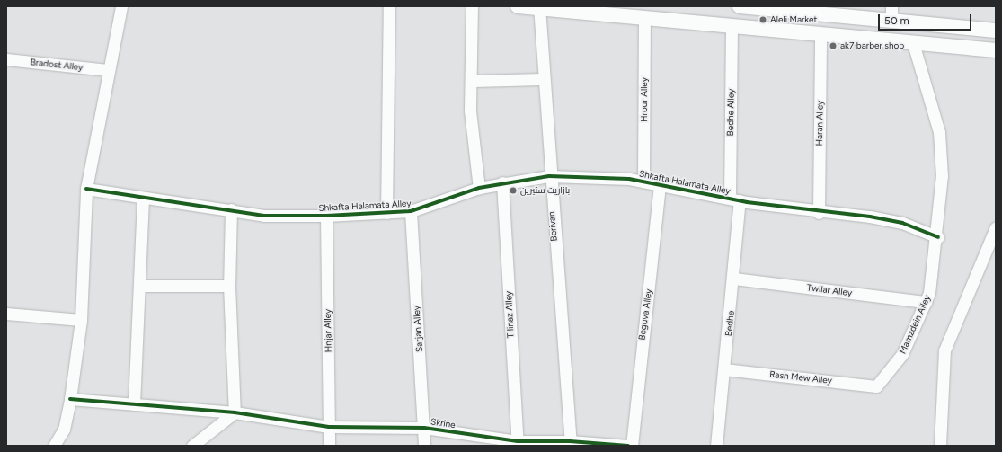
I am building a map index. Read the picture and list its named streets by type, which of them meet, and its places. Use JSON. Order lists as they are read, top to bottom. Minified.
{"streets":{"street":["Bradost Alley","Hrour Alley","Bedhe Alley","Haran Alley","Shkafta Halamata Alley","Berivan","Twilar Alley","Tilinaz Alley","Beguva Alley","Bedhe","Mamzdein Alley","Sarjan Alley","Hnjar Alley","Rash Mew Alley","Skrine"]},"crossings":[["Hrour Alley","Shkafta Halamata Alley"],["Bedhe Alley","Shkafta Halamata Alley"],["Bedhe Alley","Bedhe"],["Haran Alley","Shkafta Halamata Alley"],["Shkafta Halamata Alley","Berivan"],["Shkafta Halamata Alley","Tilinaz Alley"],["Shkafta Halamata Alley","Beguva Alley"],["Shkafta Halamata Alley","Bedhe"],["Shkafta Halamata Alley","Mamzdein Alley"],["Shkafta Halamata Alley","Sarjan Alley"],["Shkafta Halamata Alley","Hnjar Alley"],["Berivan","Skrine"],["Twilar Alley","Bedhe"],["Twilar Alley","Mamzdein Alley"],["Tilinaz Alley","Skrine"],["Bedhe","Rash Mew Alley"],["Mamzdein Alley","Rash Mew Alley"],["Sarjan Alley","Skrine"],["Hnjar Alley","Skrine"]],"places":["Aleli Market","ak7 barber shop","بازاريت ستيرين"],"scale_bar":"50 m"}
